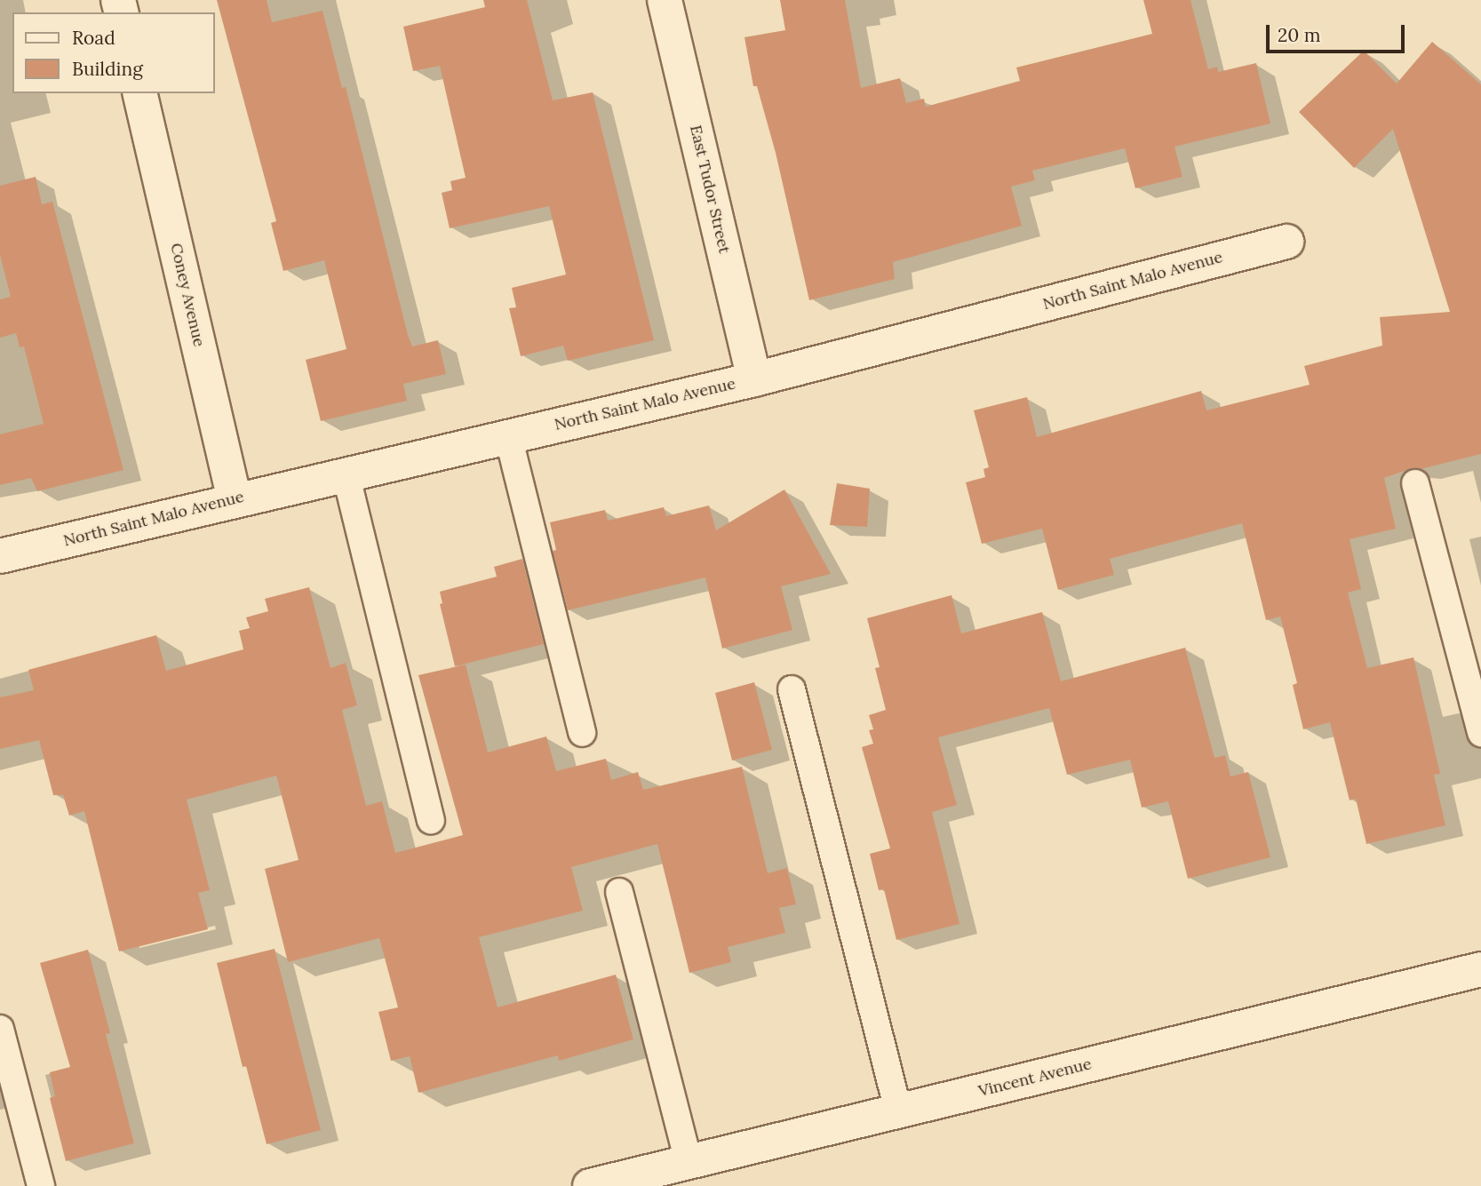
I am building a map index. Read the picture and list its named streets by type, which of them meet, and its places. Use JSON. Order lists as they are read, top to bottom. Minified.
{"streets":{"street":["East Tudor Street","North Saint Malo Avenue","Coney Avenue","Vincent Avenue"]},"crossings":[["East Tudor Street","North Saint Malo Avenue"],["North Saint Malo Avenue","Coney Avenue"]],"legend":["Road","Building"],"scale_bar":"20 m"}
